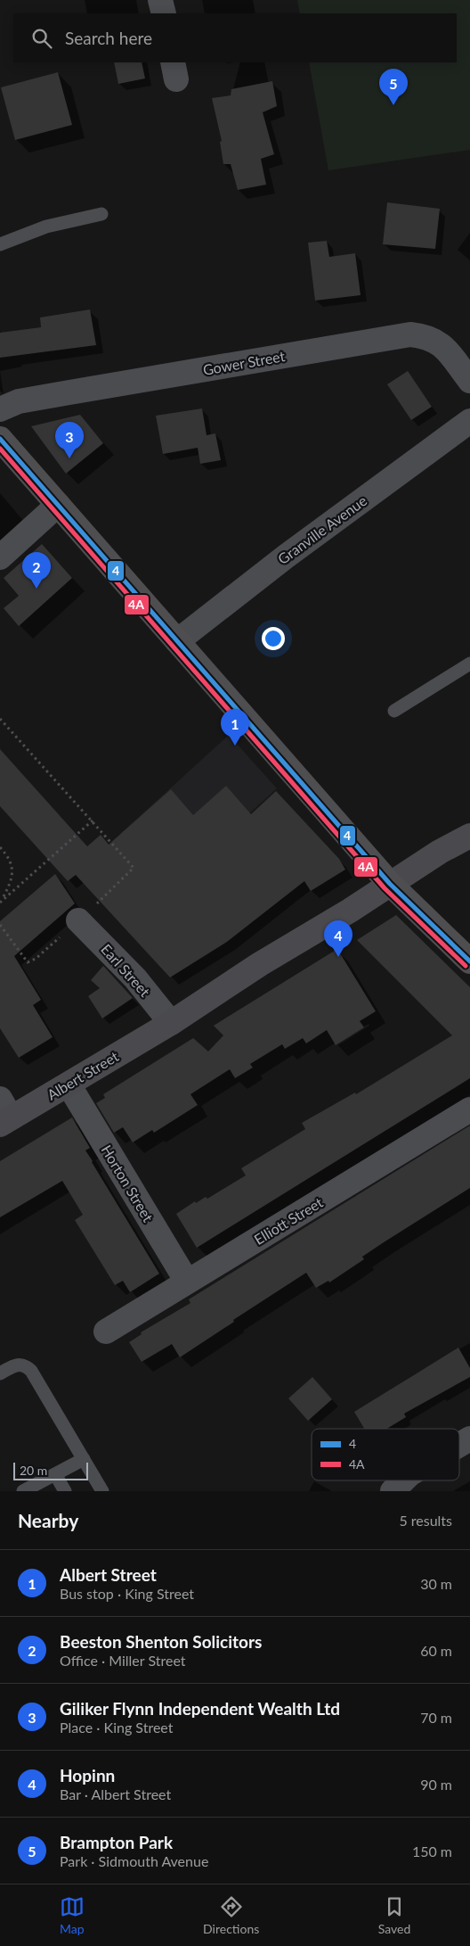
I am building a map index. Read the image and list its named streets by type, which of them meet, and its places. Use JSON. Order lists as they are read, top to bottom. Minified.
{"streets":{"street":["Gower Street","Granville Avenue","Earl Street","Albert Street","Horton Street","Elliott Street"]},"crossings":[["Earl Street","Albert Street"],["Albert Street","Horton Street"],["Horton Street","Elliott Street"]],"lines":["transit line 4","transit line 4A"],"legend":["4","4A"],"scale_bar":"20 m","page":{"search":"Search here","pins":["5","3","2","1","4"],"scale":"20 m","heading":["Nearby","5 results"],"list":[{"mark":"1","name":"Albert Street","note":"Bus stop · King Street","value":"30 m"},{"mark":"2","name":"Beeston Shenton Solicitors","note":"Office · Miller Street","value":"60 m"},{"mark":"3","name":"Giliker Flynn Independent Wealth Ltd","note":"Place · King Street","value":"70 m"},{"mark":"4","name":"Hopinn","note":"Bar · Albert Street","value":"90 m"},{"mark":"5","name":"Brampton Park","note":"Park · Sidmouth Avenue","value":"150 m"}],"nav":["Map","Directions","Saved"]}}
